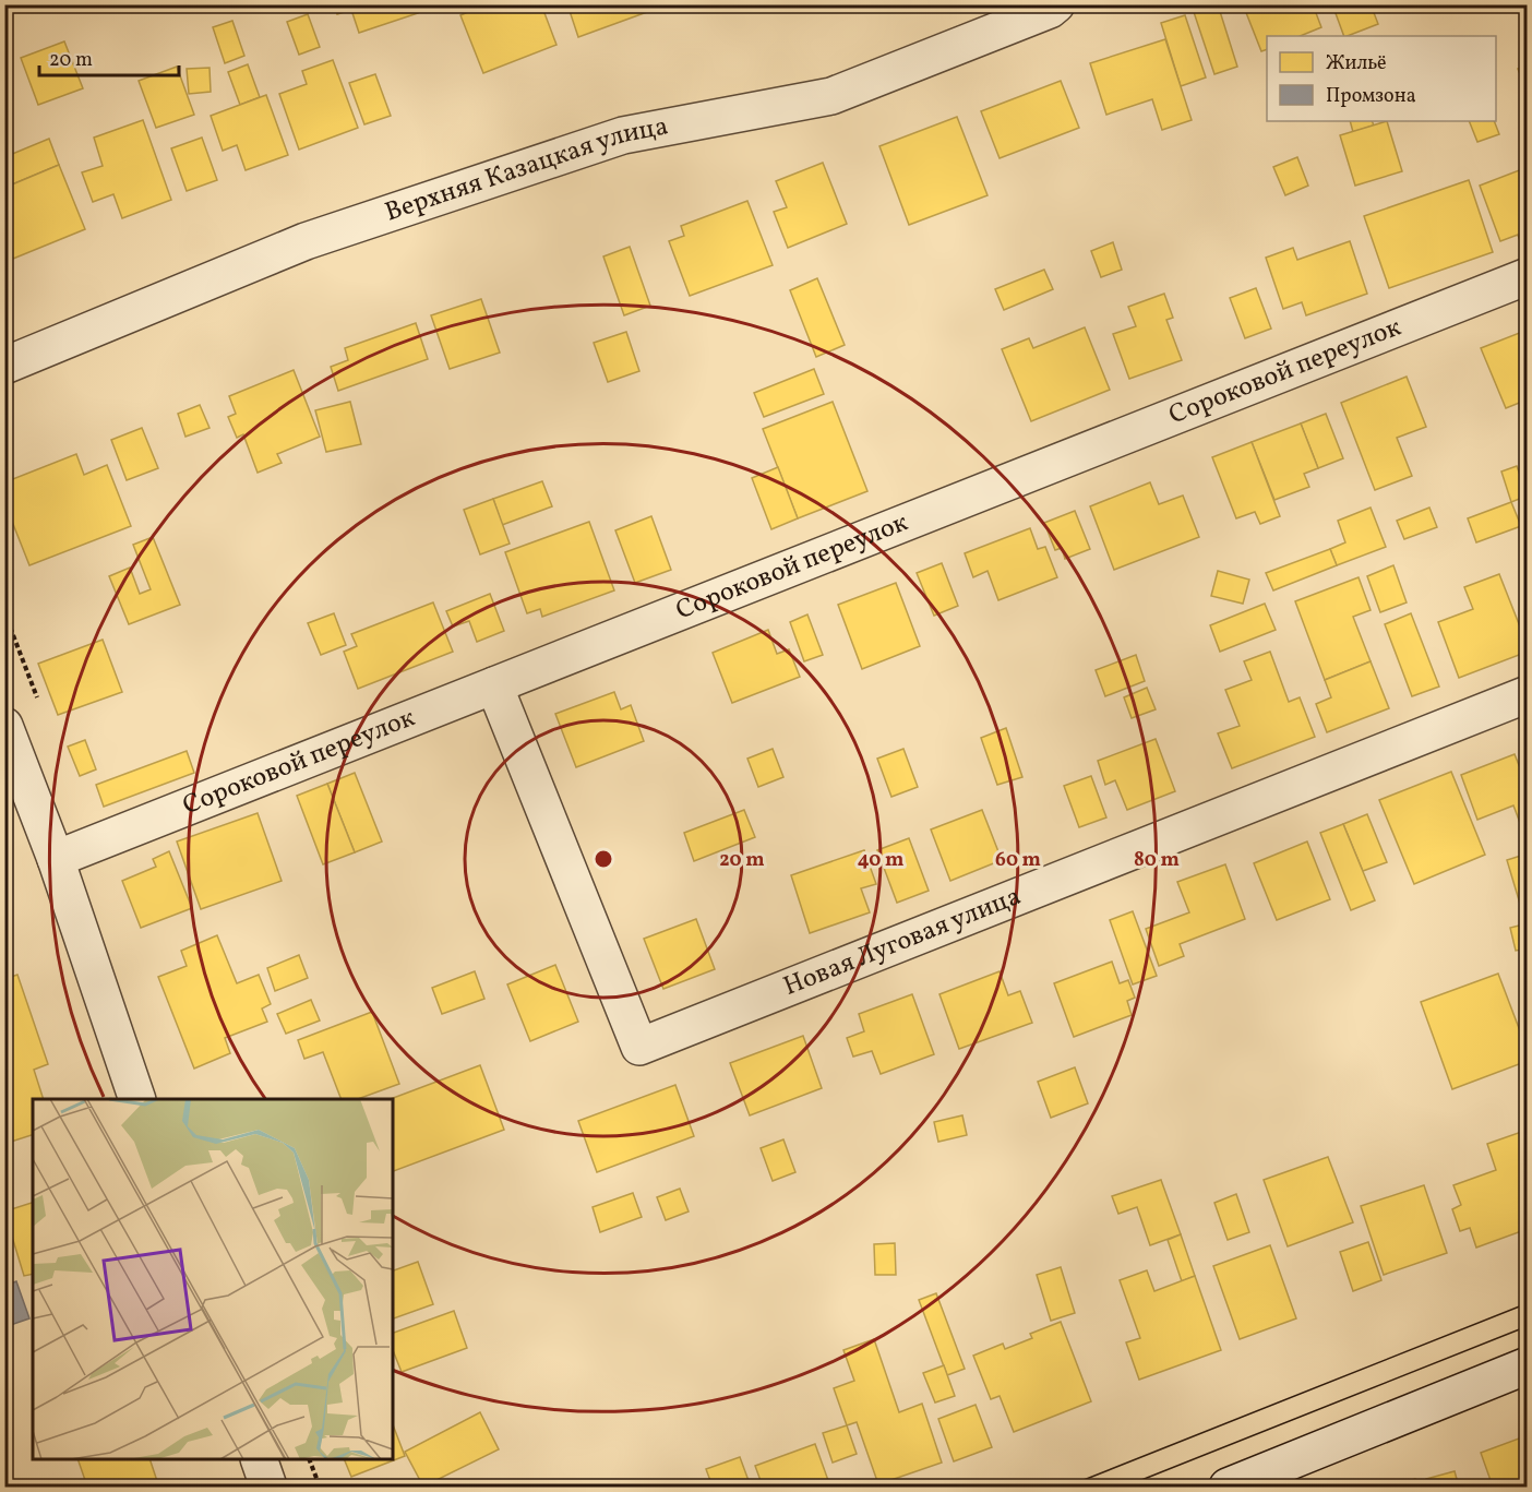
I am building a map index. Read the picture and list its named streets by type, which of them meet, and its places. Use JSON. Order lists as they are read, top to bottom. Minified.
{"streets":{"street":["Верхняя Казацкая улица","Сороковой переулок","Новая Луговая улица"]},"crossings":[["Сороковой переулок","Новая Луговая улица"]],"legend":["Жильё","Промзона"],"scale_bar":"20 m","rings":["20 m","40 m","60 m","80 m"]}
